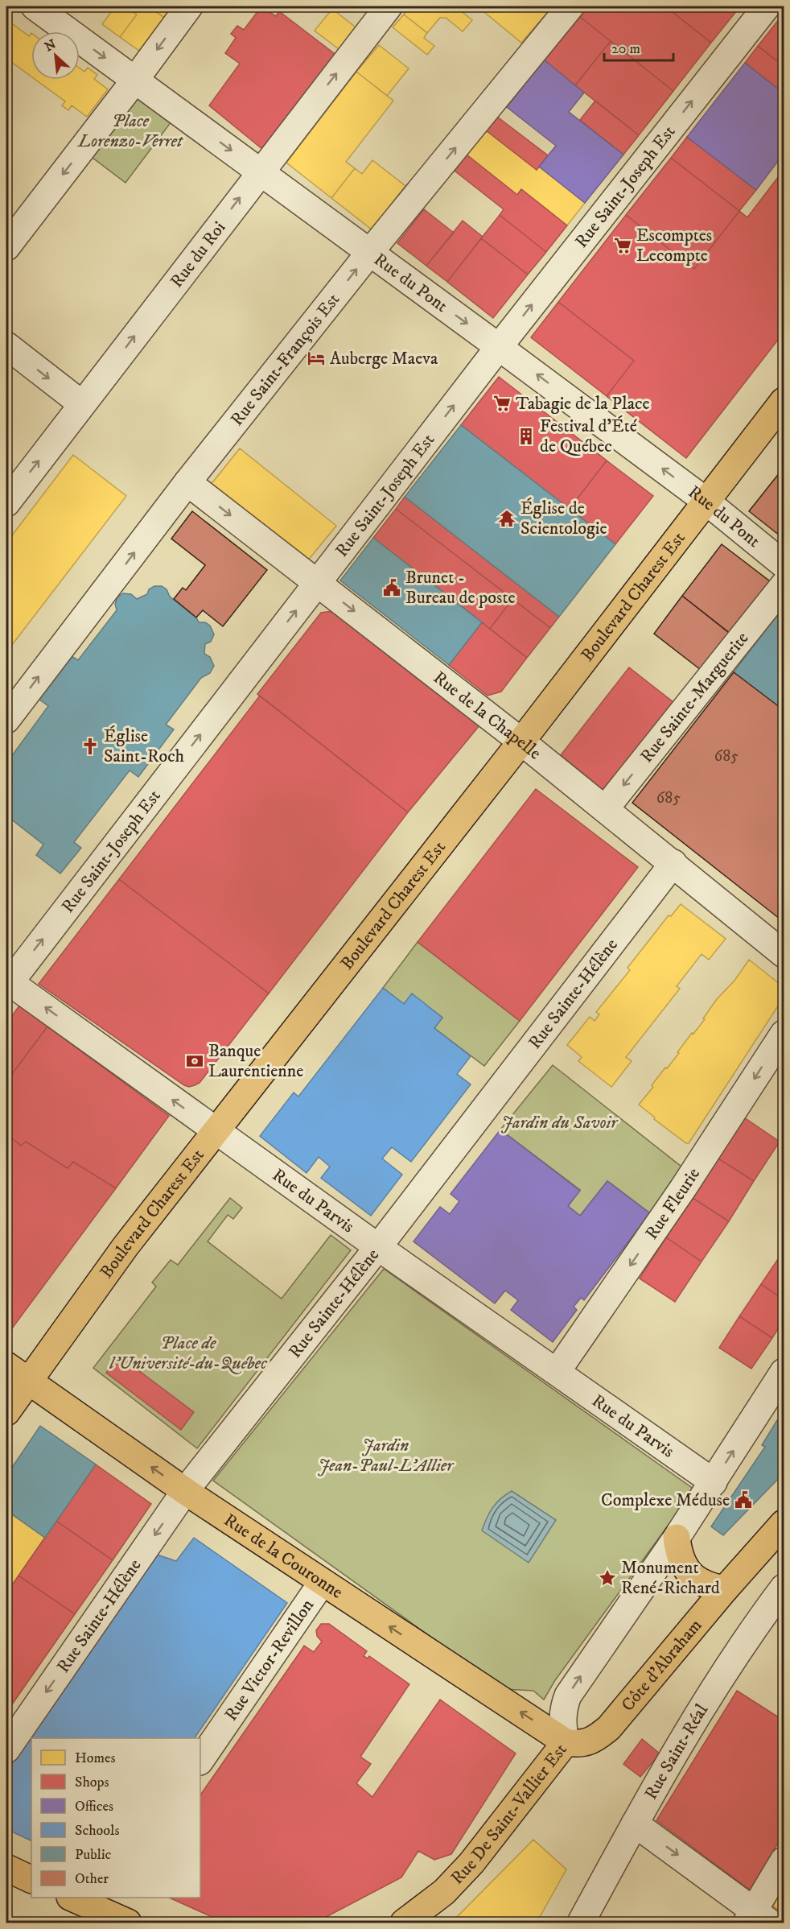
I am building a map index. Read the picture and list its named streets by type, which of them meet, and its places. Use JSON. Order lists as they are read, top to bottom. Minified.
{"streets":{"main road":["Boulevard Charest Est","Rue de la Couronne","Côte d'Abraham","Rue De Saint-Vallier Est"],"street":["Rue Saint-Joseph Est","Rue du Roi","Rue du Pont","Rue Saint-François Est","Rue Sainte-Marguerite","Rue de la Chapelle","Rue Sainte-Hélène","Rue du Parvis","Rue Fleurie","Rue Victor-Revillon","Rue Saint-Réal"]},"crossings":[["Rue Saint-Joseph Est","Rue du Pont"],["Rue Saint-Joseph Est","Rue de la Chapelle"],["Rue Saint-Joseph Est","Rue du Parvis"],["Rue du Roi","Rue du Pont"],["Rue du Pont","Rue Saint-François Est"],["Rue du Pont","Boulevard Charest Est"],["Rue Saint-François Est","Rue de la Chapelle"],["Boulevard Charest Est","Rue de la Chapelle"],["Boulevard Charest Est","Rue du Parvis"],["Boulevard Charest Est","Rue de la Couronne"],["Rue Sainte-Marguerite","Rue de la Chapelle"],["Rue de la Chapelle","Rue Sainte-Hélène"],["Rue Sainte-Hélène","Rue du Parvis"],["Rue Sainte-Hélène","Rue de la Couronne"],["Rue du Parvis","Rue Fleurie"],["Rue du Parvis","Rue De Saint-Vallier Est"],["Rue de la Couronne","Rue Victor-Revillon"],["Rue de la Couronne","Côte d'Abraham"],["Rue de la Couronne","Rue De Saint-Vallier Est"],["Côte d'Abraham","Rue De Saint-Vallier Est"]],"one_way":["Rue Saint-Joseph Est","Rue Saint-François Est","Rue Sainte-Marguerite","Rue de la Chapelle","Rue Fleurie","Rue de la Couronne","Rue De Saint-Vallier Est"],"parks":["Place Lorenzo-Verret","Jardin du Savoir","Place de l'Université-du-Québec","Jardin Jean-Paul-L'Allier"],"places":{"supermarket":["Escomptes Lecompte","Tabagie de la Place"],"hotel":["Auberge Maeva"],"building":["Festival d'Été de Québec"],"temple":["Église de Scientologie"],"public building":["Brunet - Bureau de poste","Complexe Méduse"],"church":["Église Saint-Roch"],"bank":["Banque Laurentienne"],"place":["Monument René-Richard"]},"house_numbers":["685","685"],"legend":["Homes","Shops","Offices","Schools","Public","Other"],"scale_bar":"20 m","north":"top left"}
